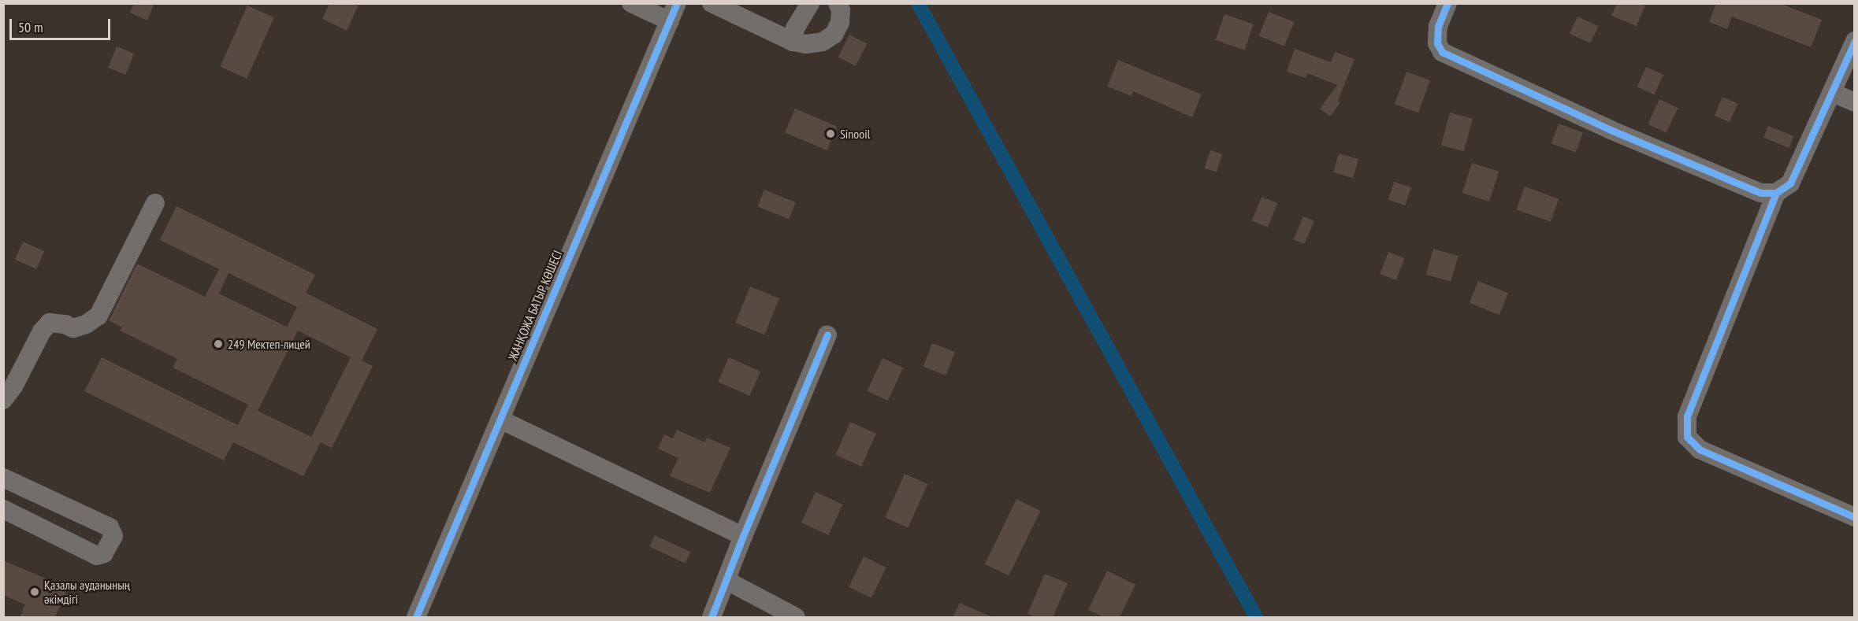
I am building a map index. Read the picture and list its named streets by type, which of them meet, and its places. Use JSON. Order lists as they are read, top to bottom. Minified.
{"streets":{"street":["ЖАНҚОЖА БАТЫР КӨШЕСІ"]},"places":["Sinooil","249 Мектеп-лицей","Қазалы ауданының әкімдігі"],"scale_bar":"50 m"}
